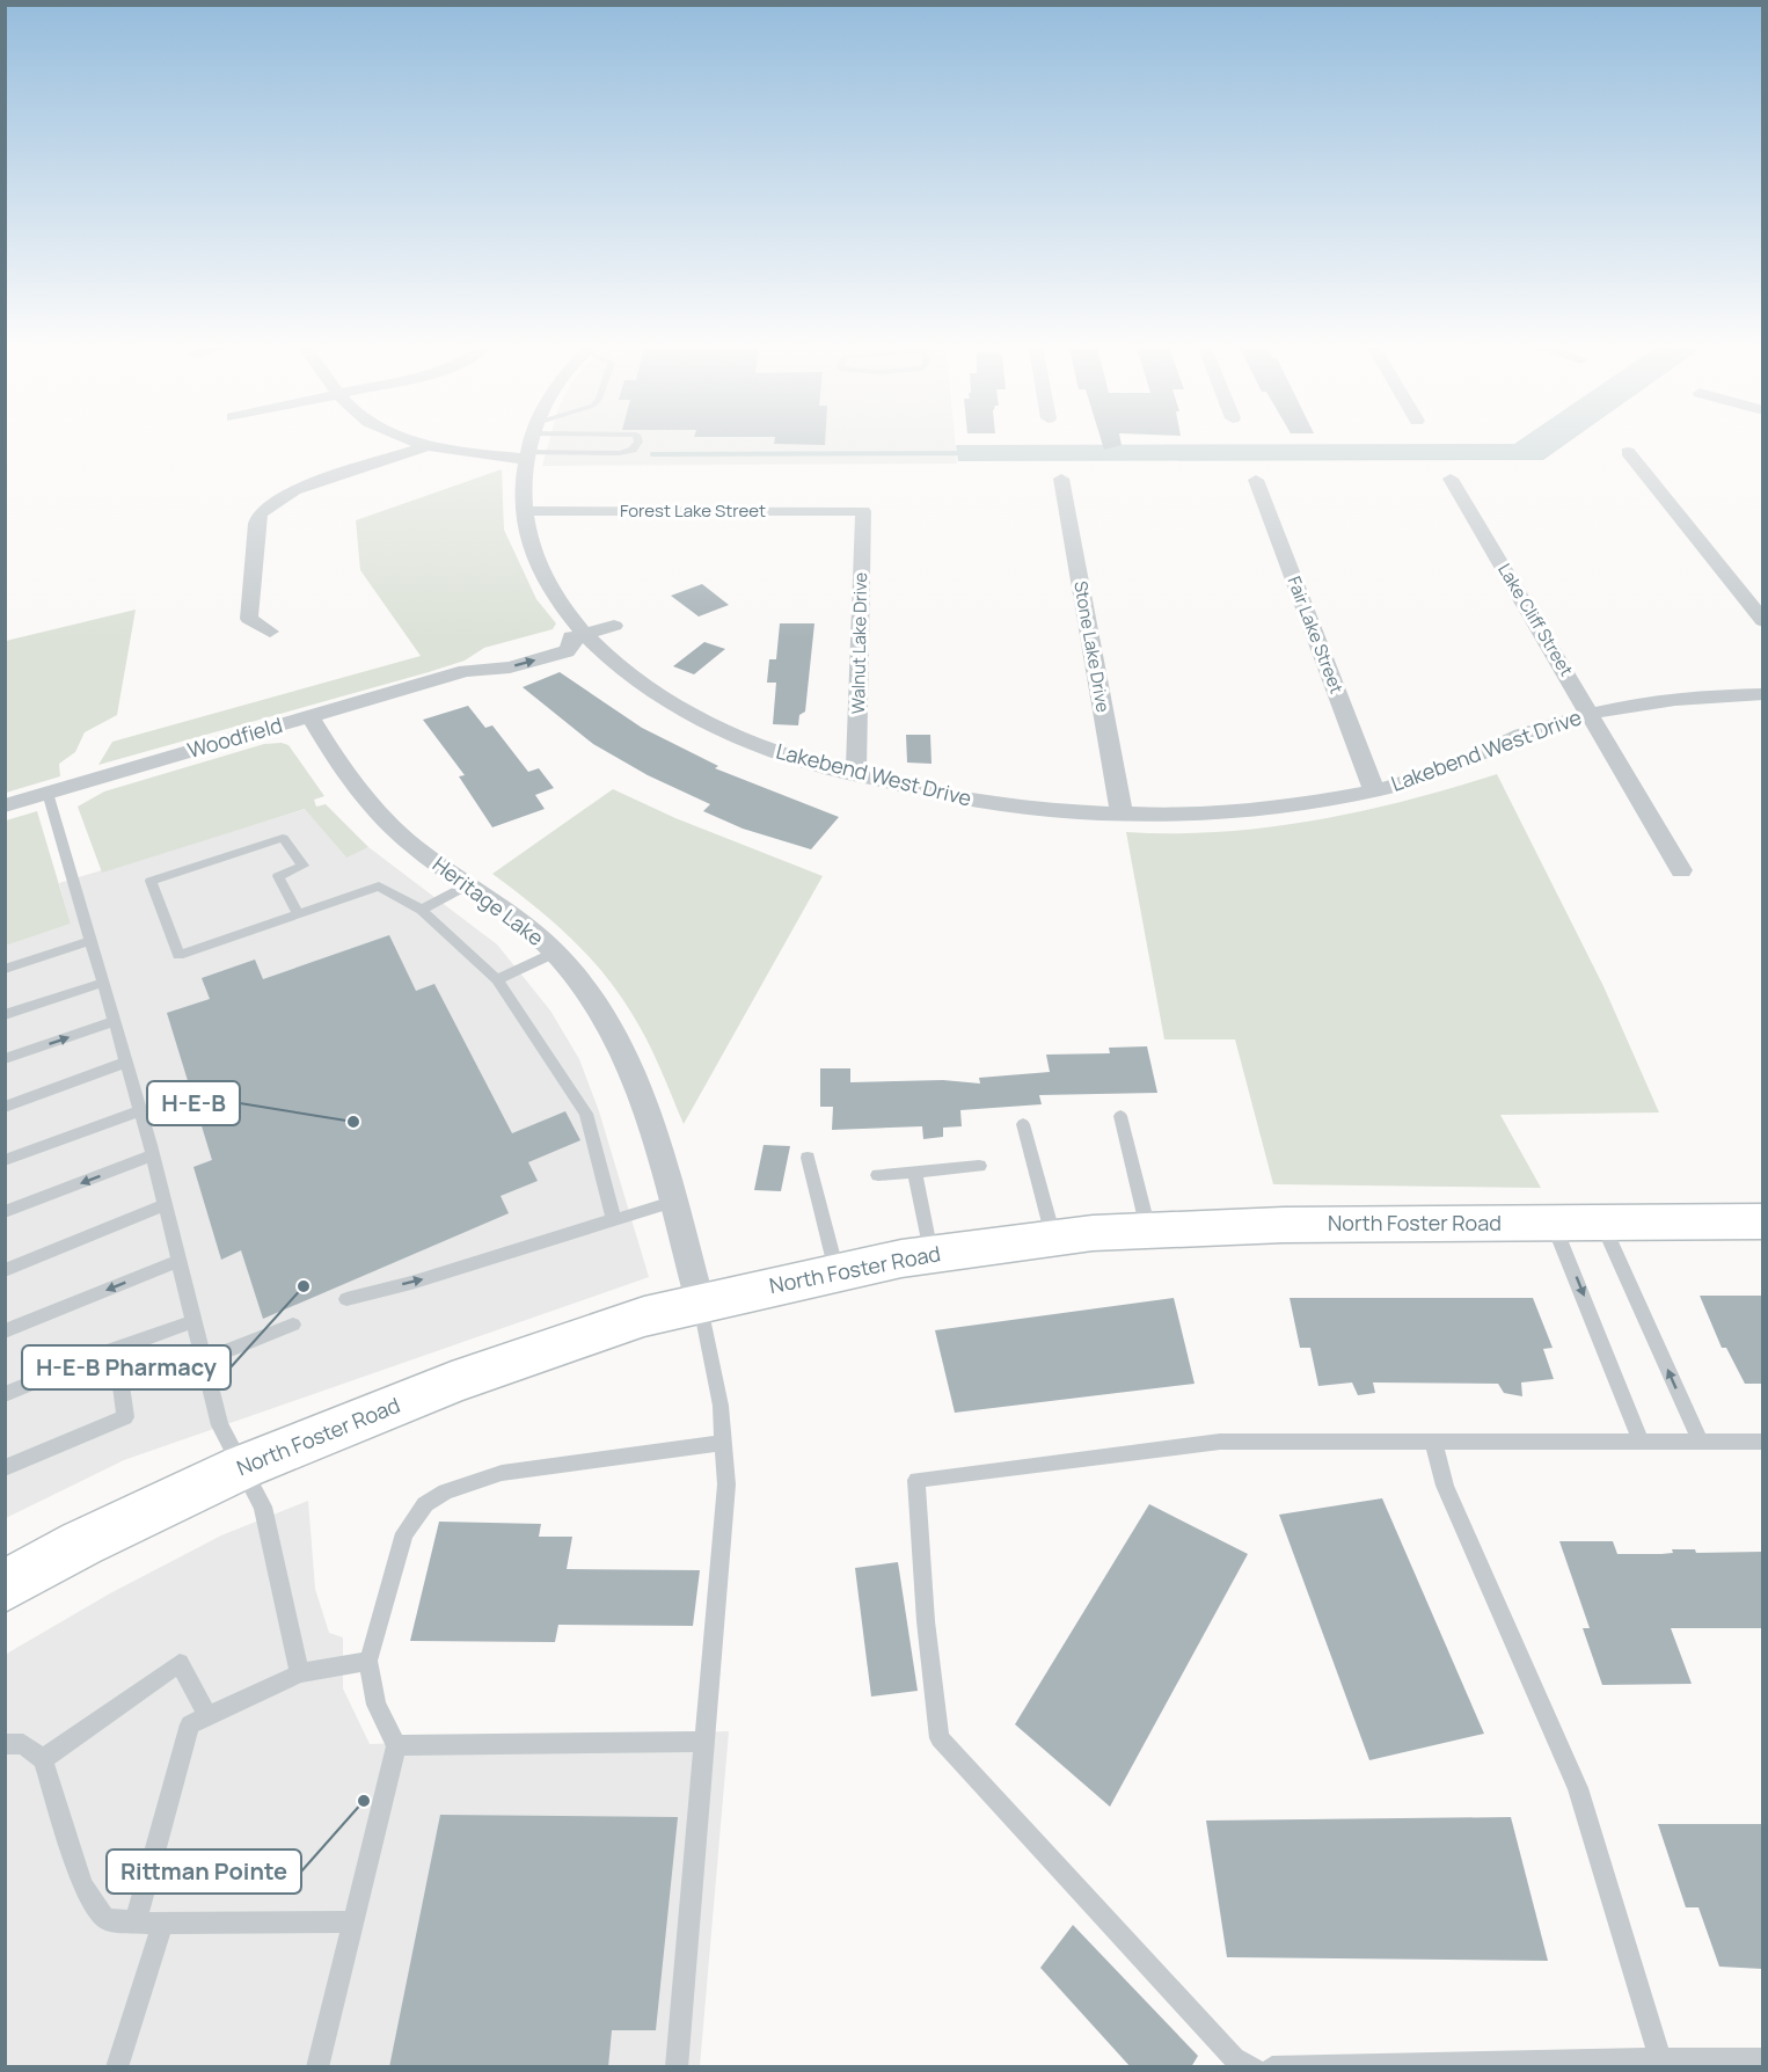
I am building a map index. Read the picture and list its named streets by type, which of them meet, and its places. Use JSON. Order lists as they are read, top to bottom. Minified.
{"streets":{"main road":["North Foster Road"],"street":["Forest Lake Street","Lake Cliff Street","Fair Lake Street","Walnut Lake Drive","Stone Lake Drive","Woodfield","Lakebend West Drive","Heritage Lake"]},"crossings":[["Forest Lake Street","Walnut Lake Drive"],["Forest Lake Street","Lakebend West Drive"],["Lake Cliff Street","Lakebend West Drive"],["Fair Lake Street","Lakebend West Drive"],["Walnut Lake Drive","Lakebend West Drive"],["Stone Lake Drive","Lakebend West Drive"],["Woodfield","Lakebend West Drive"],["Woodfield","Heritage Lake"],["Heritage Lake","North Foster Road"]],"places":["H-E-B","H-E-B Pharmacy","Rittman Pointe"]}
